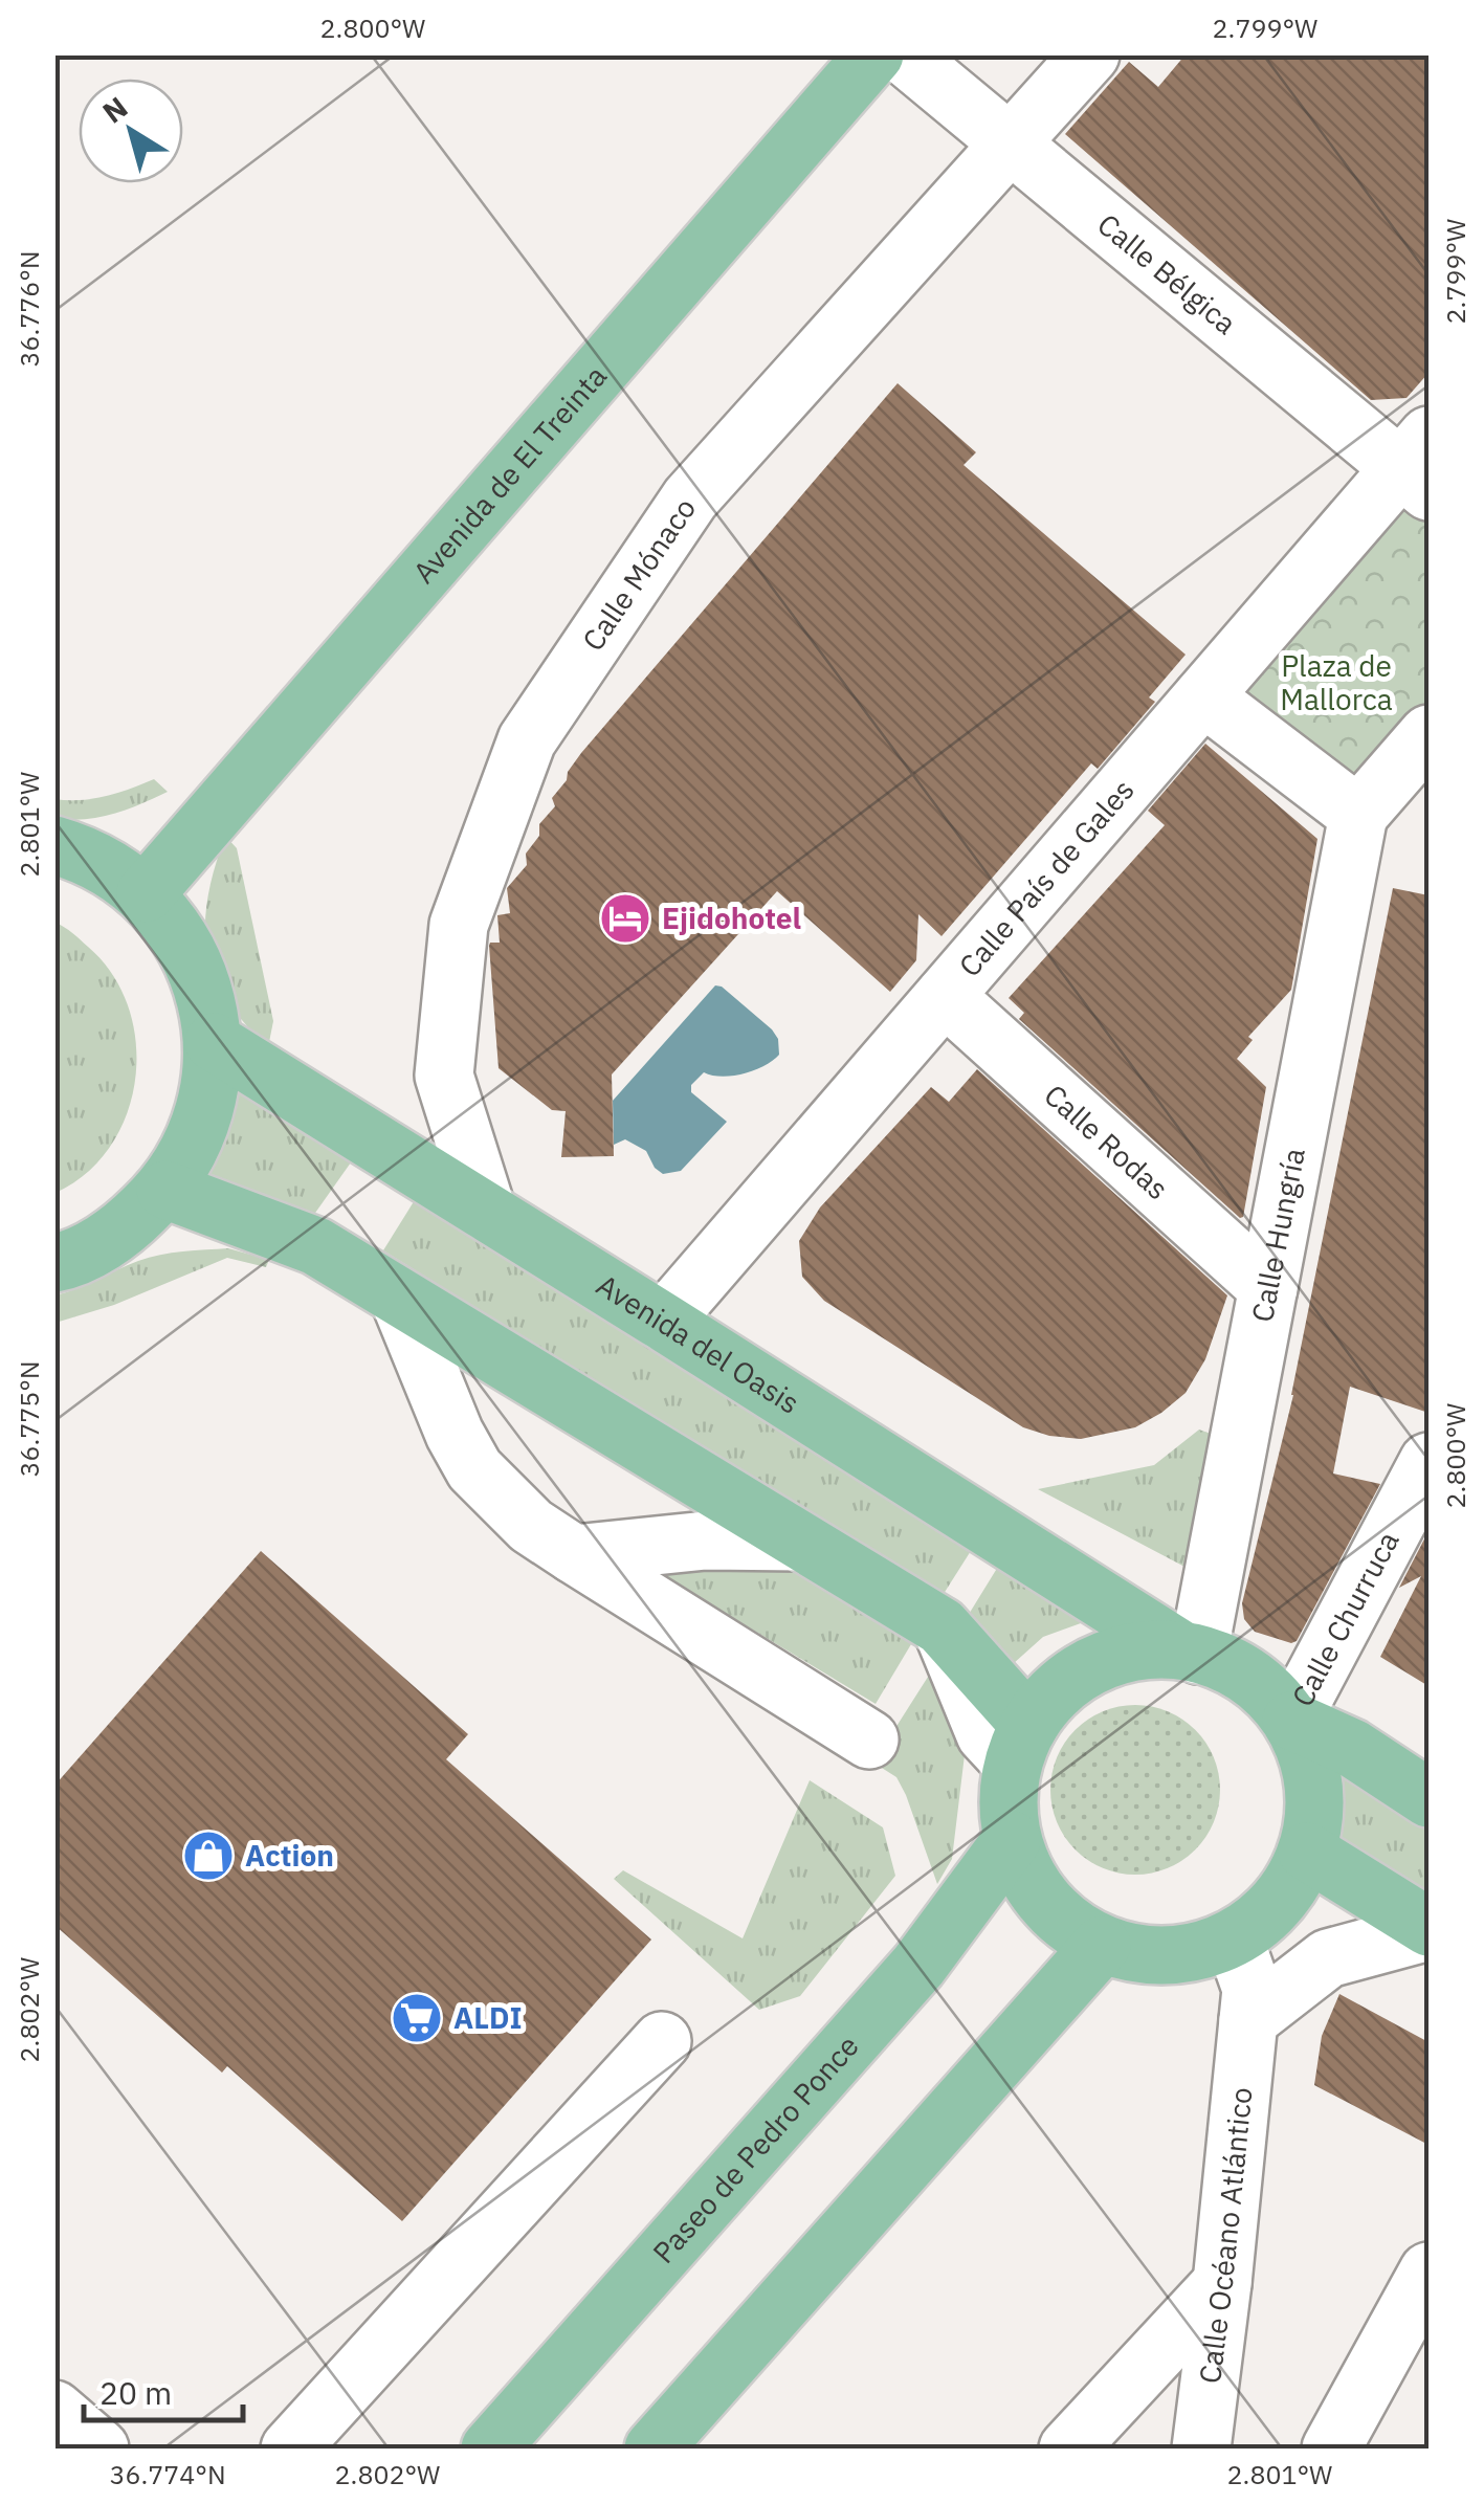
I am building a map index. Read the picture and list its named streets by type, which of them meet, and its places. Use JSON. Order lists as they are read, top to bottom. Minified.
{"streets":{"main road":["Avenida de El Treinta","Avenida del Oasis","Paseo de Pedro Ponce"],"street":["Calle Bélgica","Calle Mónaco","Calle País de Gales","Calle Rodas","Calle Hungría","Calle Churruca","Calle Océano Atlántico"]},"crossings":[["Calle Bélgica","Calle Mónaco"],["Calle Bélgica","Calle País de Gales"],["Calle Mónaco","Avenida del Oasis"],["Calle País de Gales","Calle Rodas"],["Calle País de Gales","Avenida del Oasis"],["Calle Rodas","Calle Hungría"],["Calle Hungría","Avenida del Oasis"],["Calle Hungría","Calle Churruca"],["Calle Hungría","Paseo de Pedro Ponce"],["Calle Hungría","Calle Océano Atlántico"],["Avenida del Oasis","Calle Churruca"],["Avenida del Oasis","Paseo de Pedro Ponce"],["Avenida del Oasis","Calle Océano Atlántico"],["Calle Churruca","Paseo de Pedro Ponce"],["Calle Churruca","Calle Océano Atlántico"],["Paseo de Pedro Ponce","Calle Océano Atlántico"]],"parks":["Plaza de Mallorca"],"places":{"hotel":["Ejidohotel"],"shop":["Action"],"supermarket":["ALDI"]},"scale_bar":"20 m","north":"top left","coordinates":["2.800°W","2.799°W","36.776°N","2.801°W","36.775°N","2.802°W","36.774°N"]}
